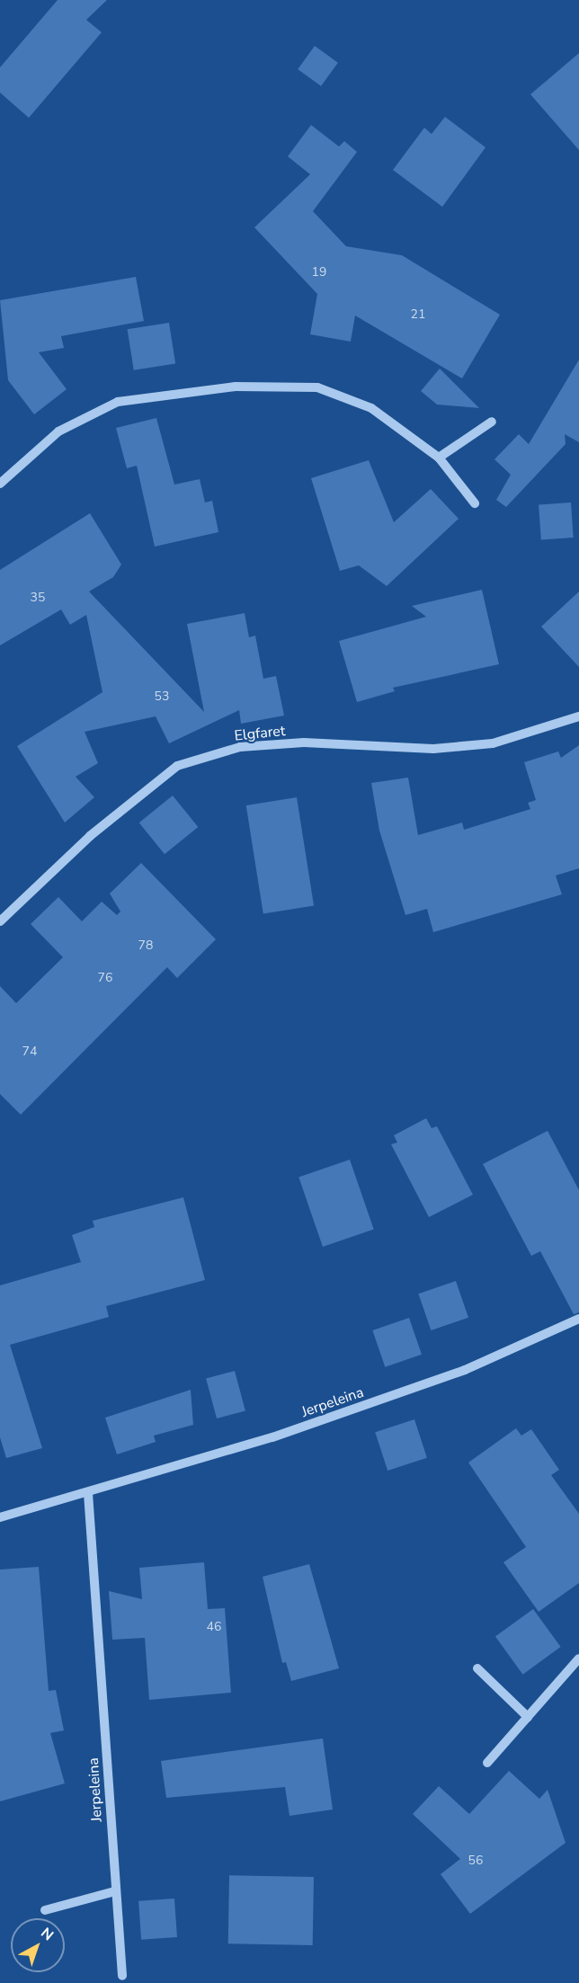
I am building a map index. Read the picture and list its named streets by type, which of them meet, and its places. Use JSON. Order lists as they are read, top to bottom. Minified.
{"streets":{"street":["Elgfaret","Jerpeleina"]},"house_numbers":["19","21","35","53","78","76","74","46","56"],"north":"top right"}
